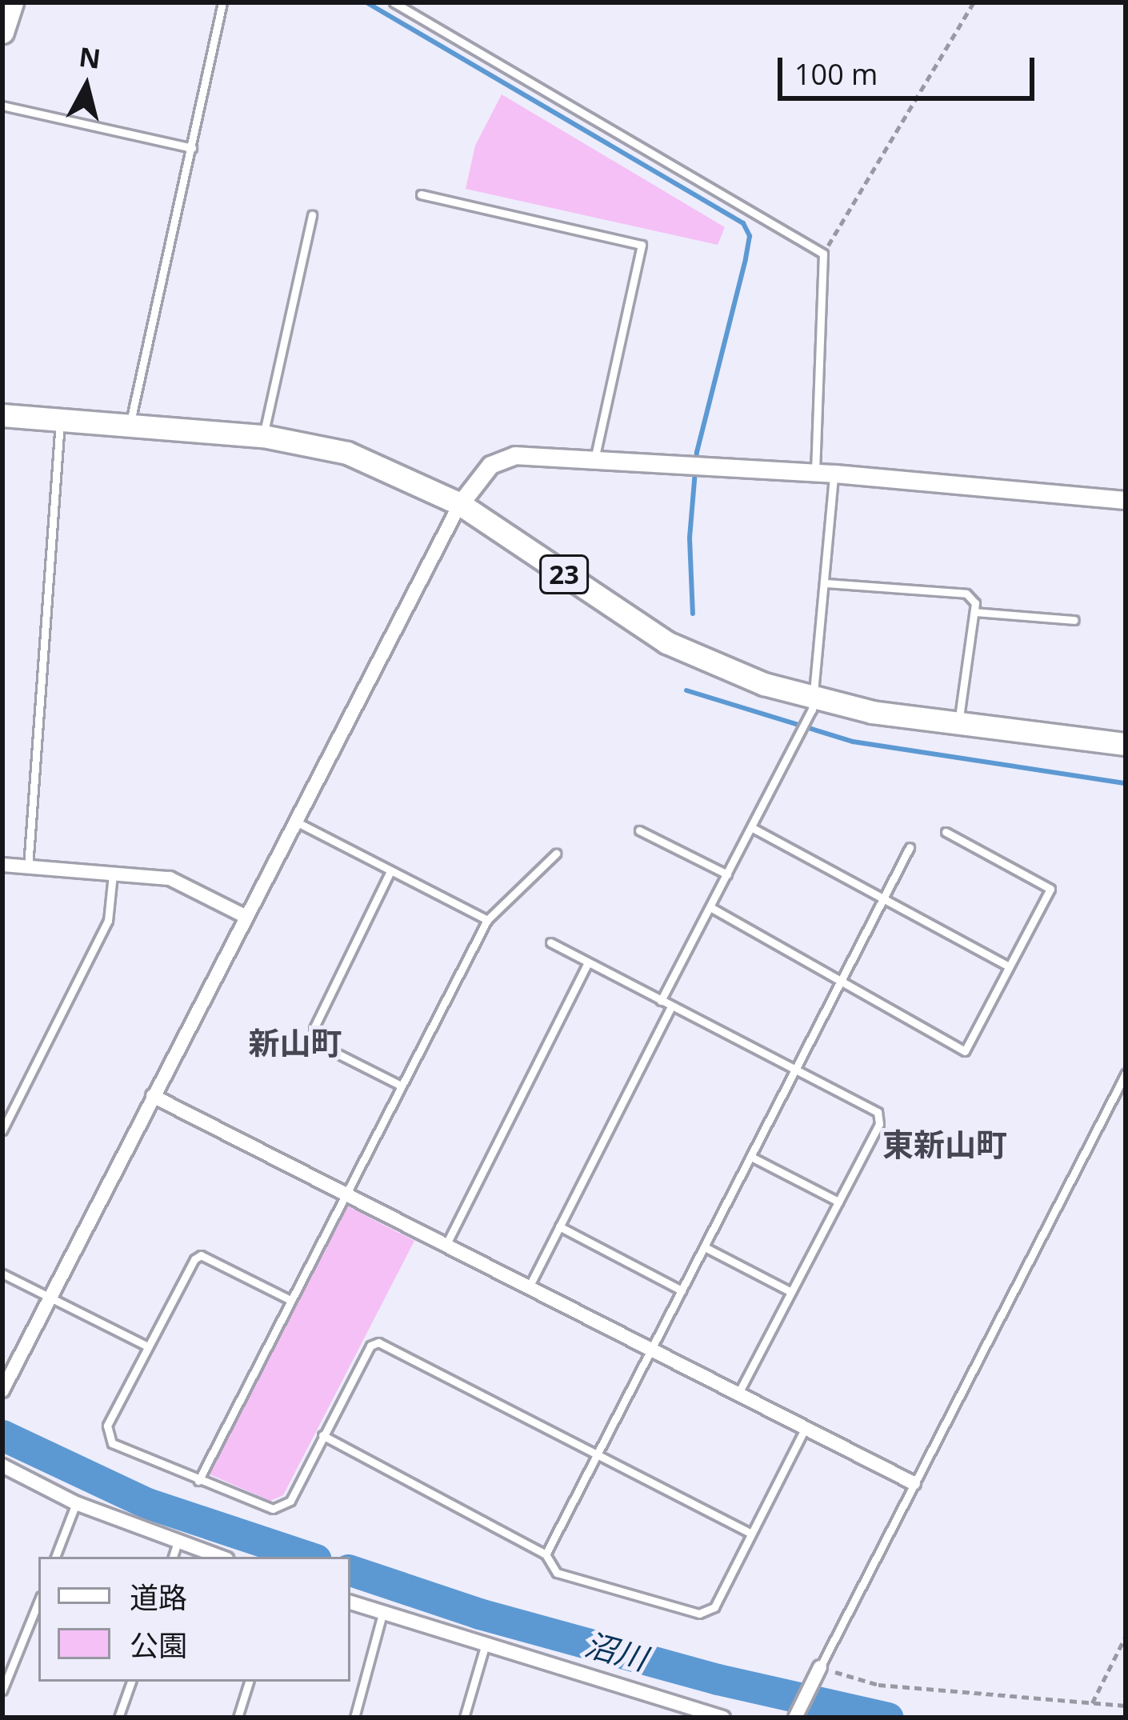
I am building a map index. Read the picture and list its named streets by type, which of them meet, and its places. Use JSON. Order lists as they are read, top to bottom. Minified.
{"streets":{"main road":["23"]},"districts":["新山町","東新山町"],"water":["沼川"],"legend":["道路","公園"],"scale_bar":"100 m","north":"top"}
